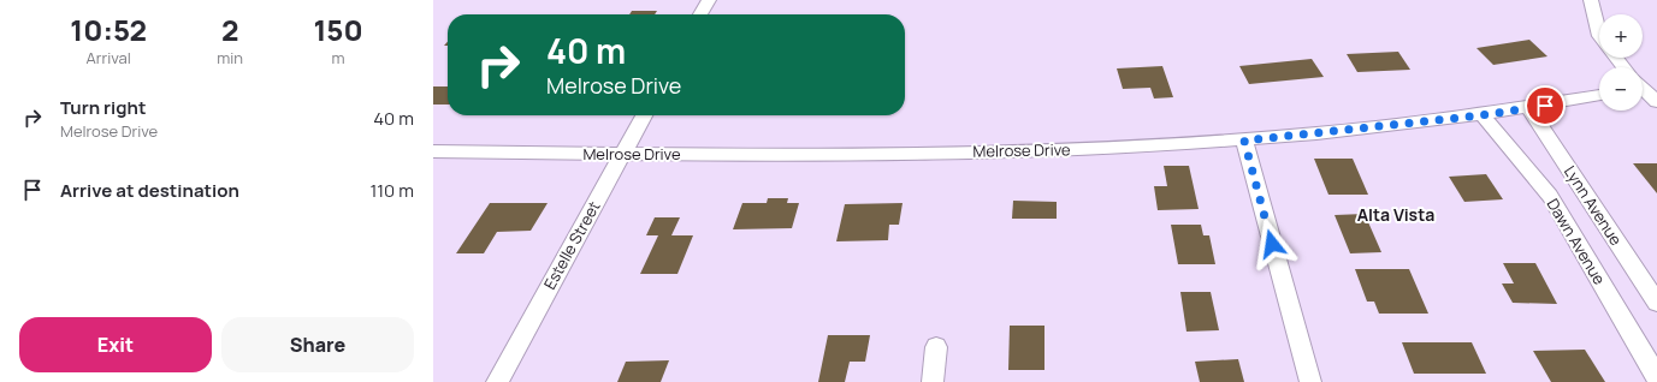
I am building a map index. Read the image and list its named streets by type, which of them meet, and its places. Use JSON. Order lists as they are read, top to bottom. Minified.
{"streets":{"street":["Melrose Drive","Lynn Avenue","Dawn Avenue","Estelle Street"]},"crossings":[["Melrose Drive","Lynn Avenue"],["Melrose Drive","Dawn Avenue"],["Melrose Drive","Estelle Street"]],"districts":["Alta Vista"],"page":{"eta":["10:52","Arrival","2","min","150","m"],"map_buttons":["+","−"],"turn":["40 m","Melrose Drive"],"list":[{"name":"Turn right","note":"Melrose Drive","value":"40 m"},{"name":"Arrive at destination","value":"110 m"}],"buttons":["Exit","Share"]}}
